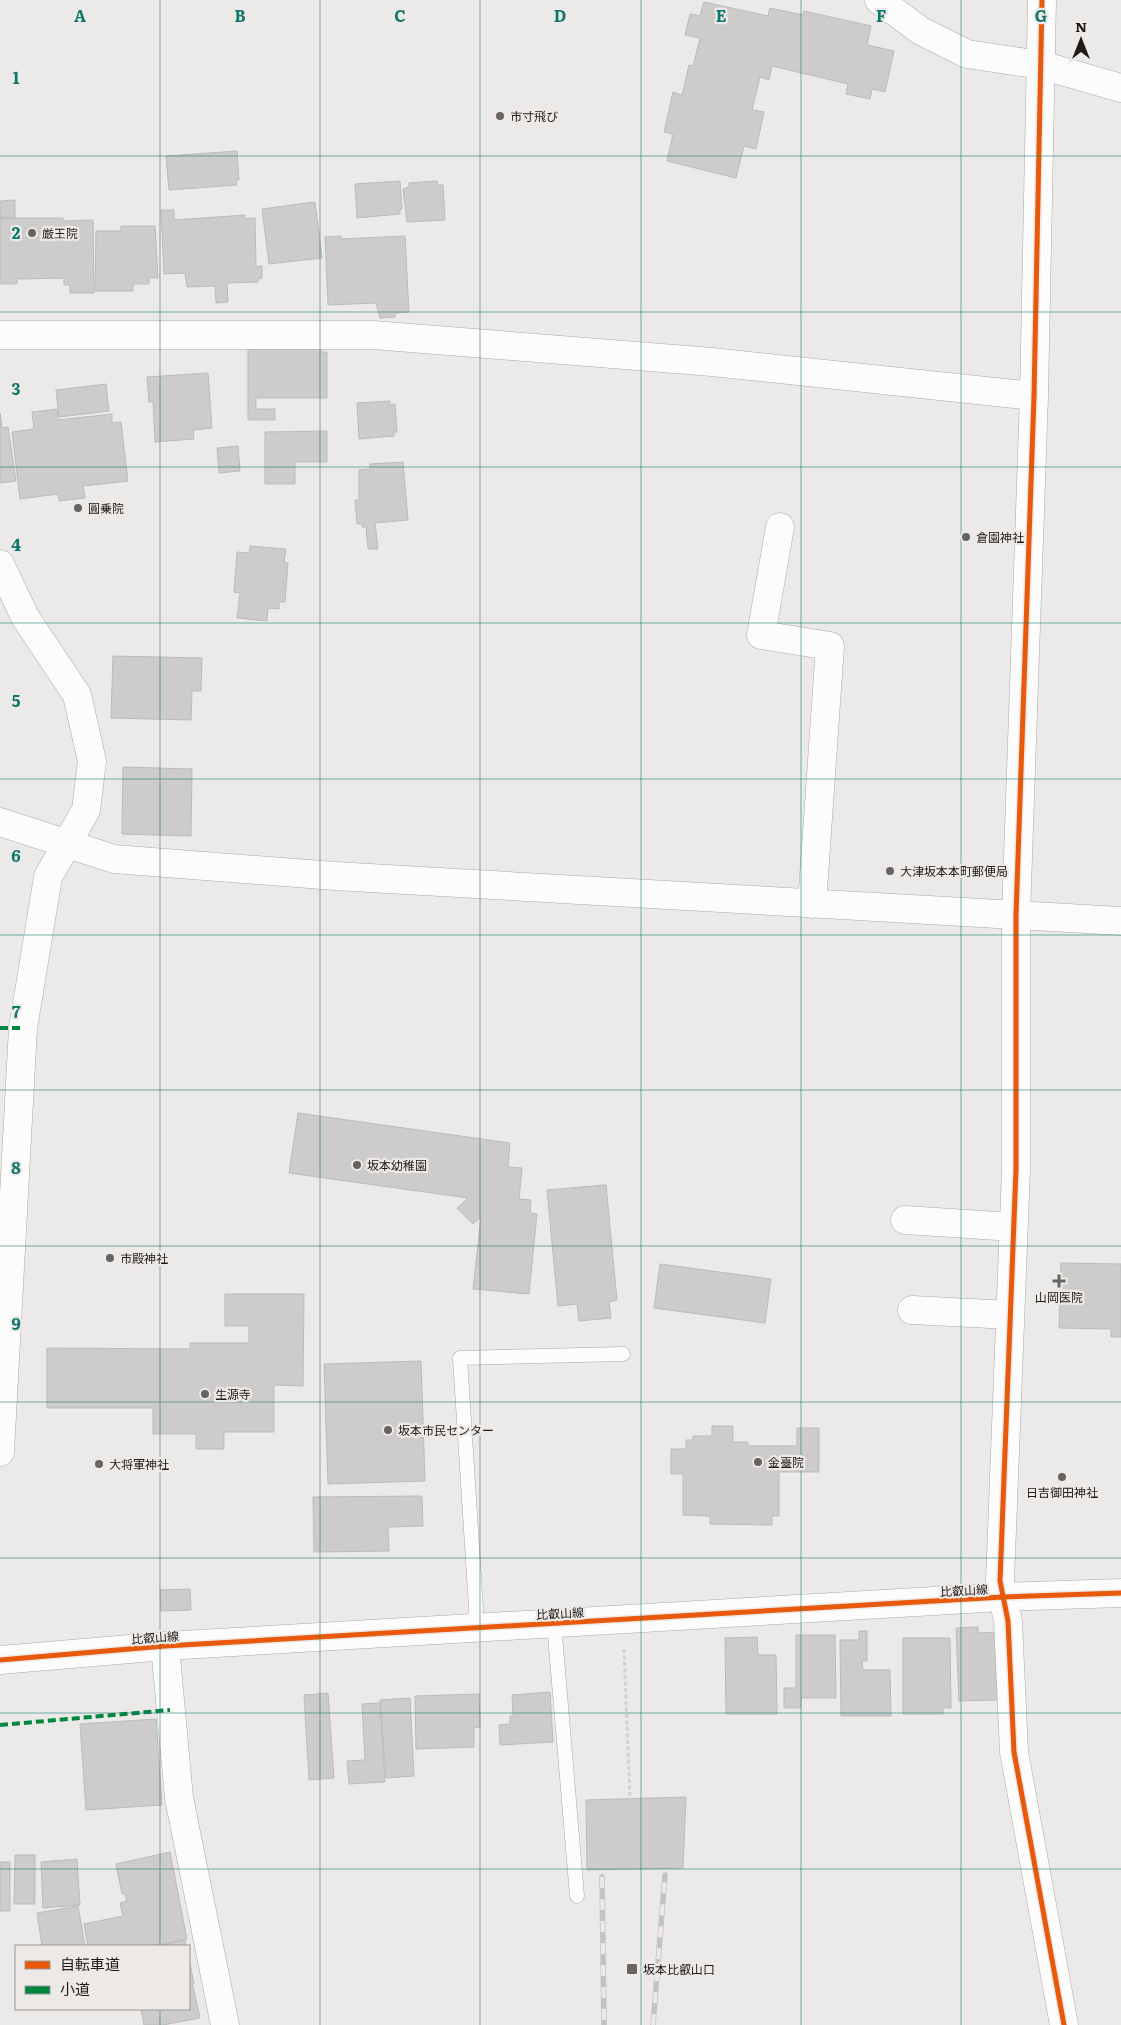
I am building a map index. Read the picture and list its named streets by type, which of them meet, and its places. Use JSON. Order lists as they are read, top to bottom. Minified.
{"streets":{"street":["比叡山線"]},"places":{"other":["市寸飛び","厳王院","圓乗院","倉園神社","大津坂本本町郵便局","坂本幼稚園","市殿神社","生源寺","坂本市民センター","金臺院","大将軍神社","日吉御田神社"],"health":["山岡医院"],"transit":["坂本比叡山口"]},"legend":["自転車道","小道"],"north":"top","grid":{"columns":["A","B","C","D","E","F","G"],"rows":["1","2","3","4","5","6","7","8","9"]}}
